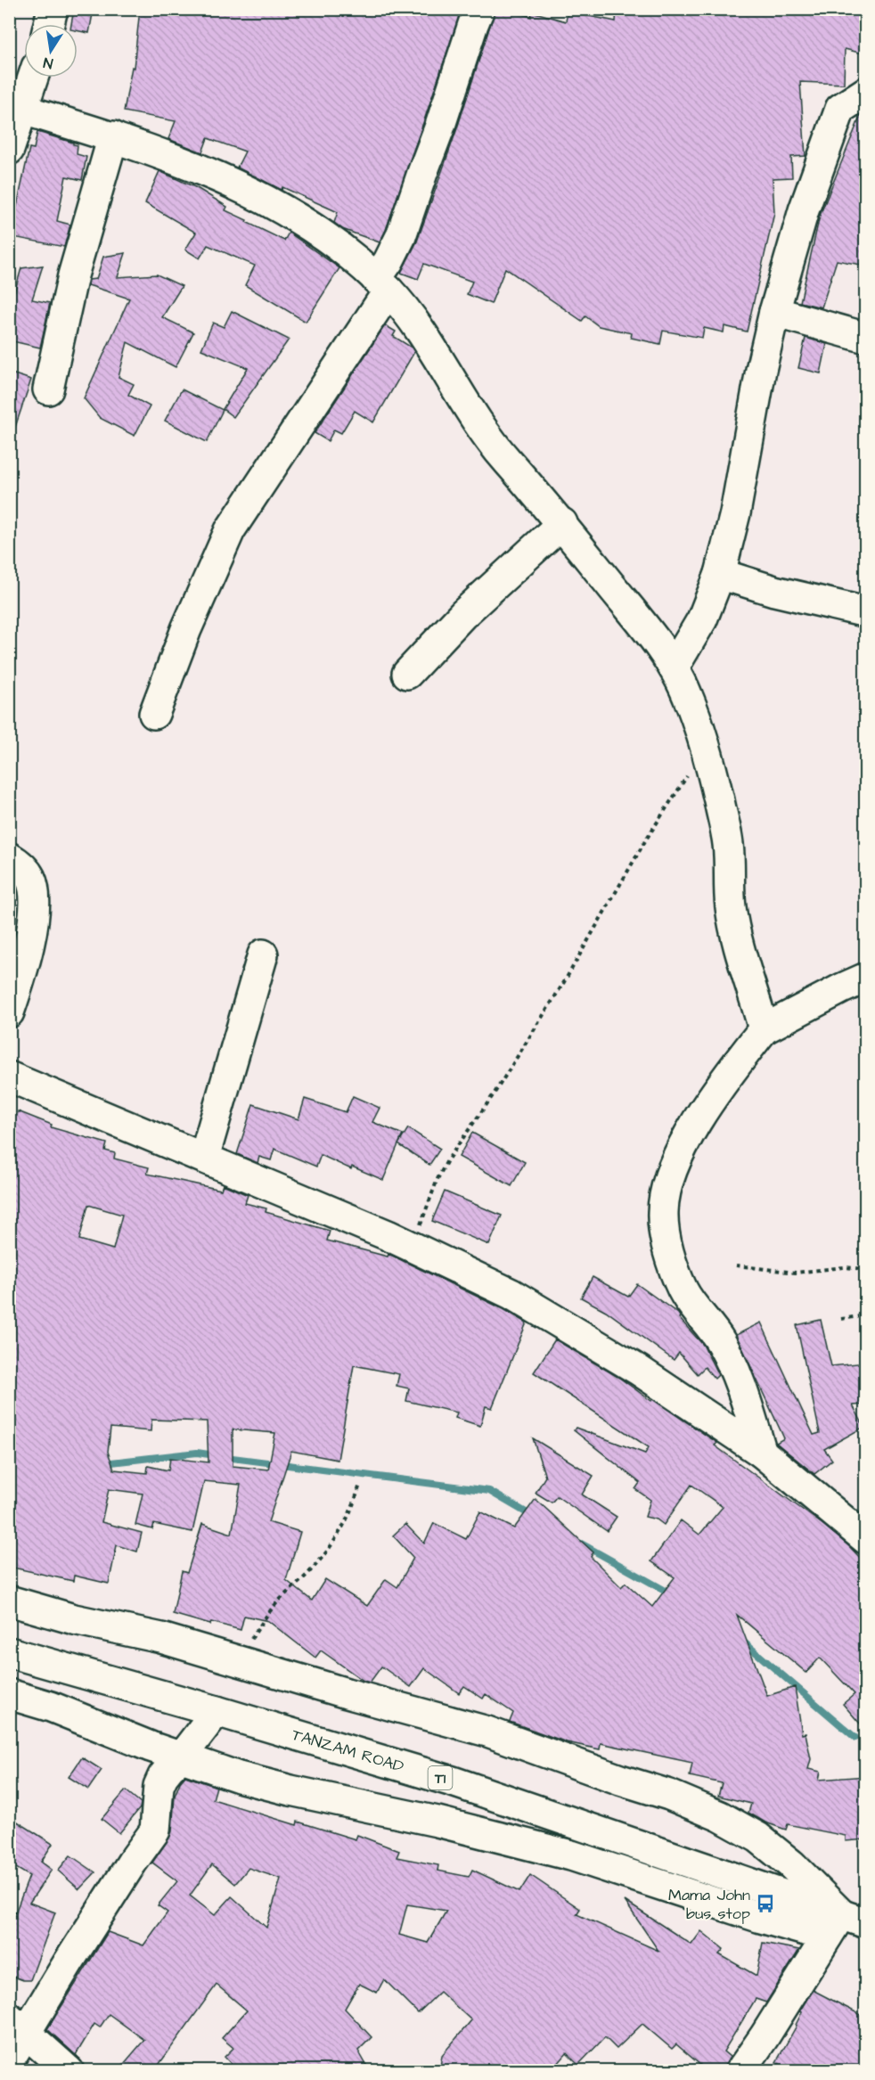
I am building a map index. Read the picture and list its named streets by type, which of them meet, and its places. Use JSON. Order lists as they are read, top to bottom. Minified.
{"streets":{"main road":["TANZAM ROAD","T1"]},"places":{"bus stop":["Mama John bus stop"]},"north":"bottom"}
